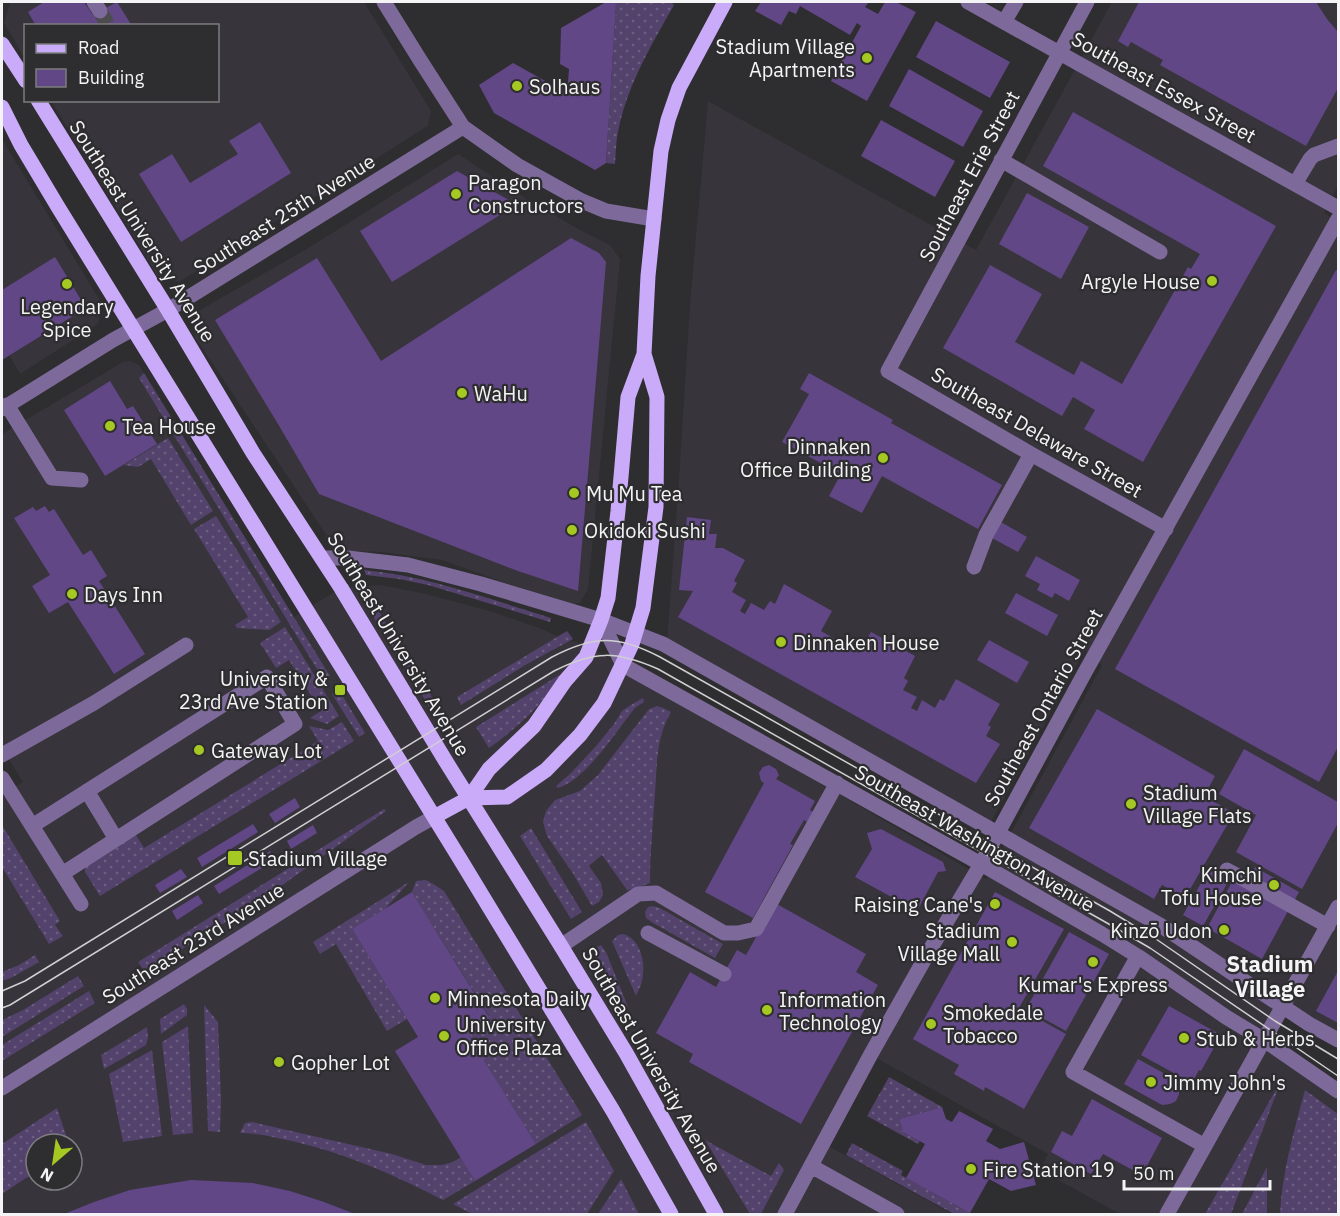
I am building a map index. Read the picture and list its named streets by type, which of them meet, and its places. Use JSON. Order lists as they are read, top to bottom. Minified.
{"streets":{"main road":["Southeast University Avenue","Southeast 23rd Avenue"],"street":["Southeast Essex Street","Southeast Erie Street","Southeast 25th Avenue","Southeast Delaware Street","Southeast Ontario Street","Southeast Washington Avenue"]},"crossings":[["Southeast Essex Street","Southeast Erie Street"],["Southeast Erie Street","Southeast Delaware Street"],["Southeast 25th Avenue","Southeast University Avenue"],["Southeast University Avenue","Southeast Washington Avenue"],["Southeast University Avenue","Southeast 23rd Avenue"],["Southeast Delaware Street","Southeast Ontario Street"],["Southeast Ontario Street","Southeast Washington Avenue"]],"districts":["Stadium Village"],"places":{"other":["Stadium Village Apartments","Solhaus","Paragon Constructors","Argyle House","Legendary Spice","WaHu","Tea House","Dinnaken Office Building","Mu Mu Tea","Okidoki Sushi","Days Inn","Dinnaken House","Gateway Lot","Stadium Village Flats","Kimchi Tofu House","Raising Cane's","Kinzō Udon","Stadium Village Mall","Kumar's Express","Minnesota Daily","Information Technology","Smokedale Tobacco","University Office Plaza","Stub & Herbs","Gopher Lot","Jimmy John's","Fire Station 19"],"transit":["University & 23rd Ave Station","Stadium Village"]},"legend":["Road","Building"],"scale_bar":"50 m","north":"bottom left"}
